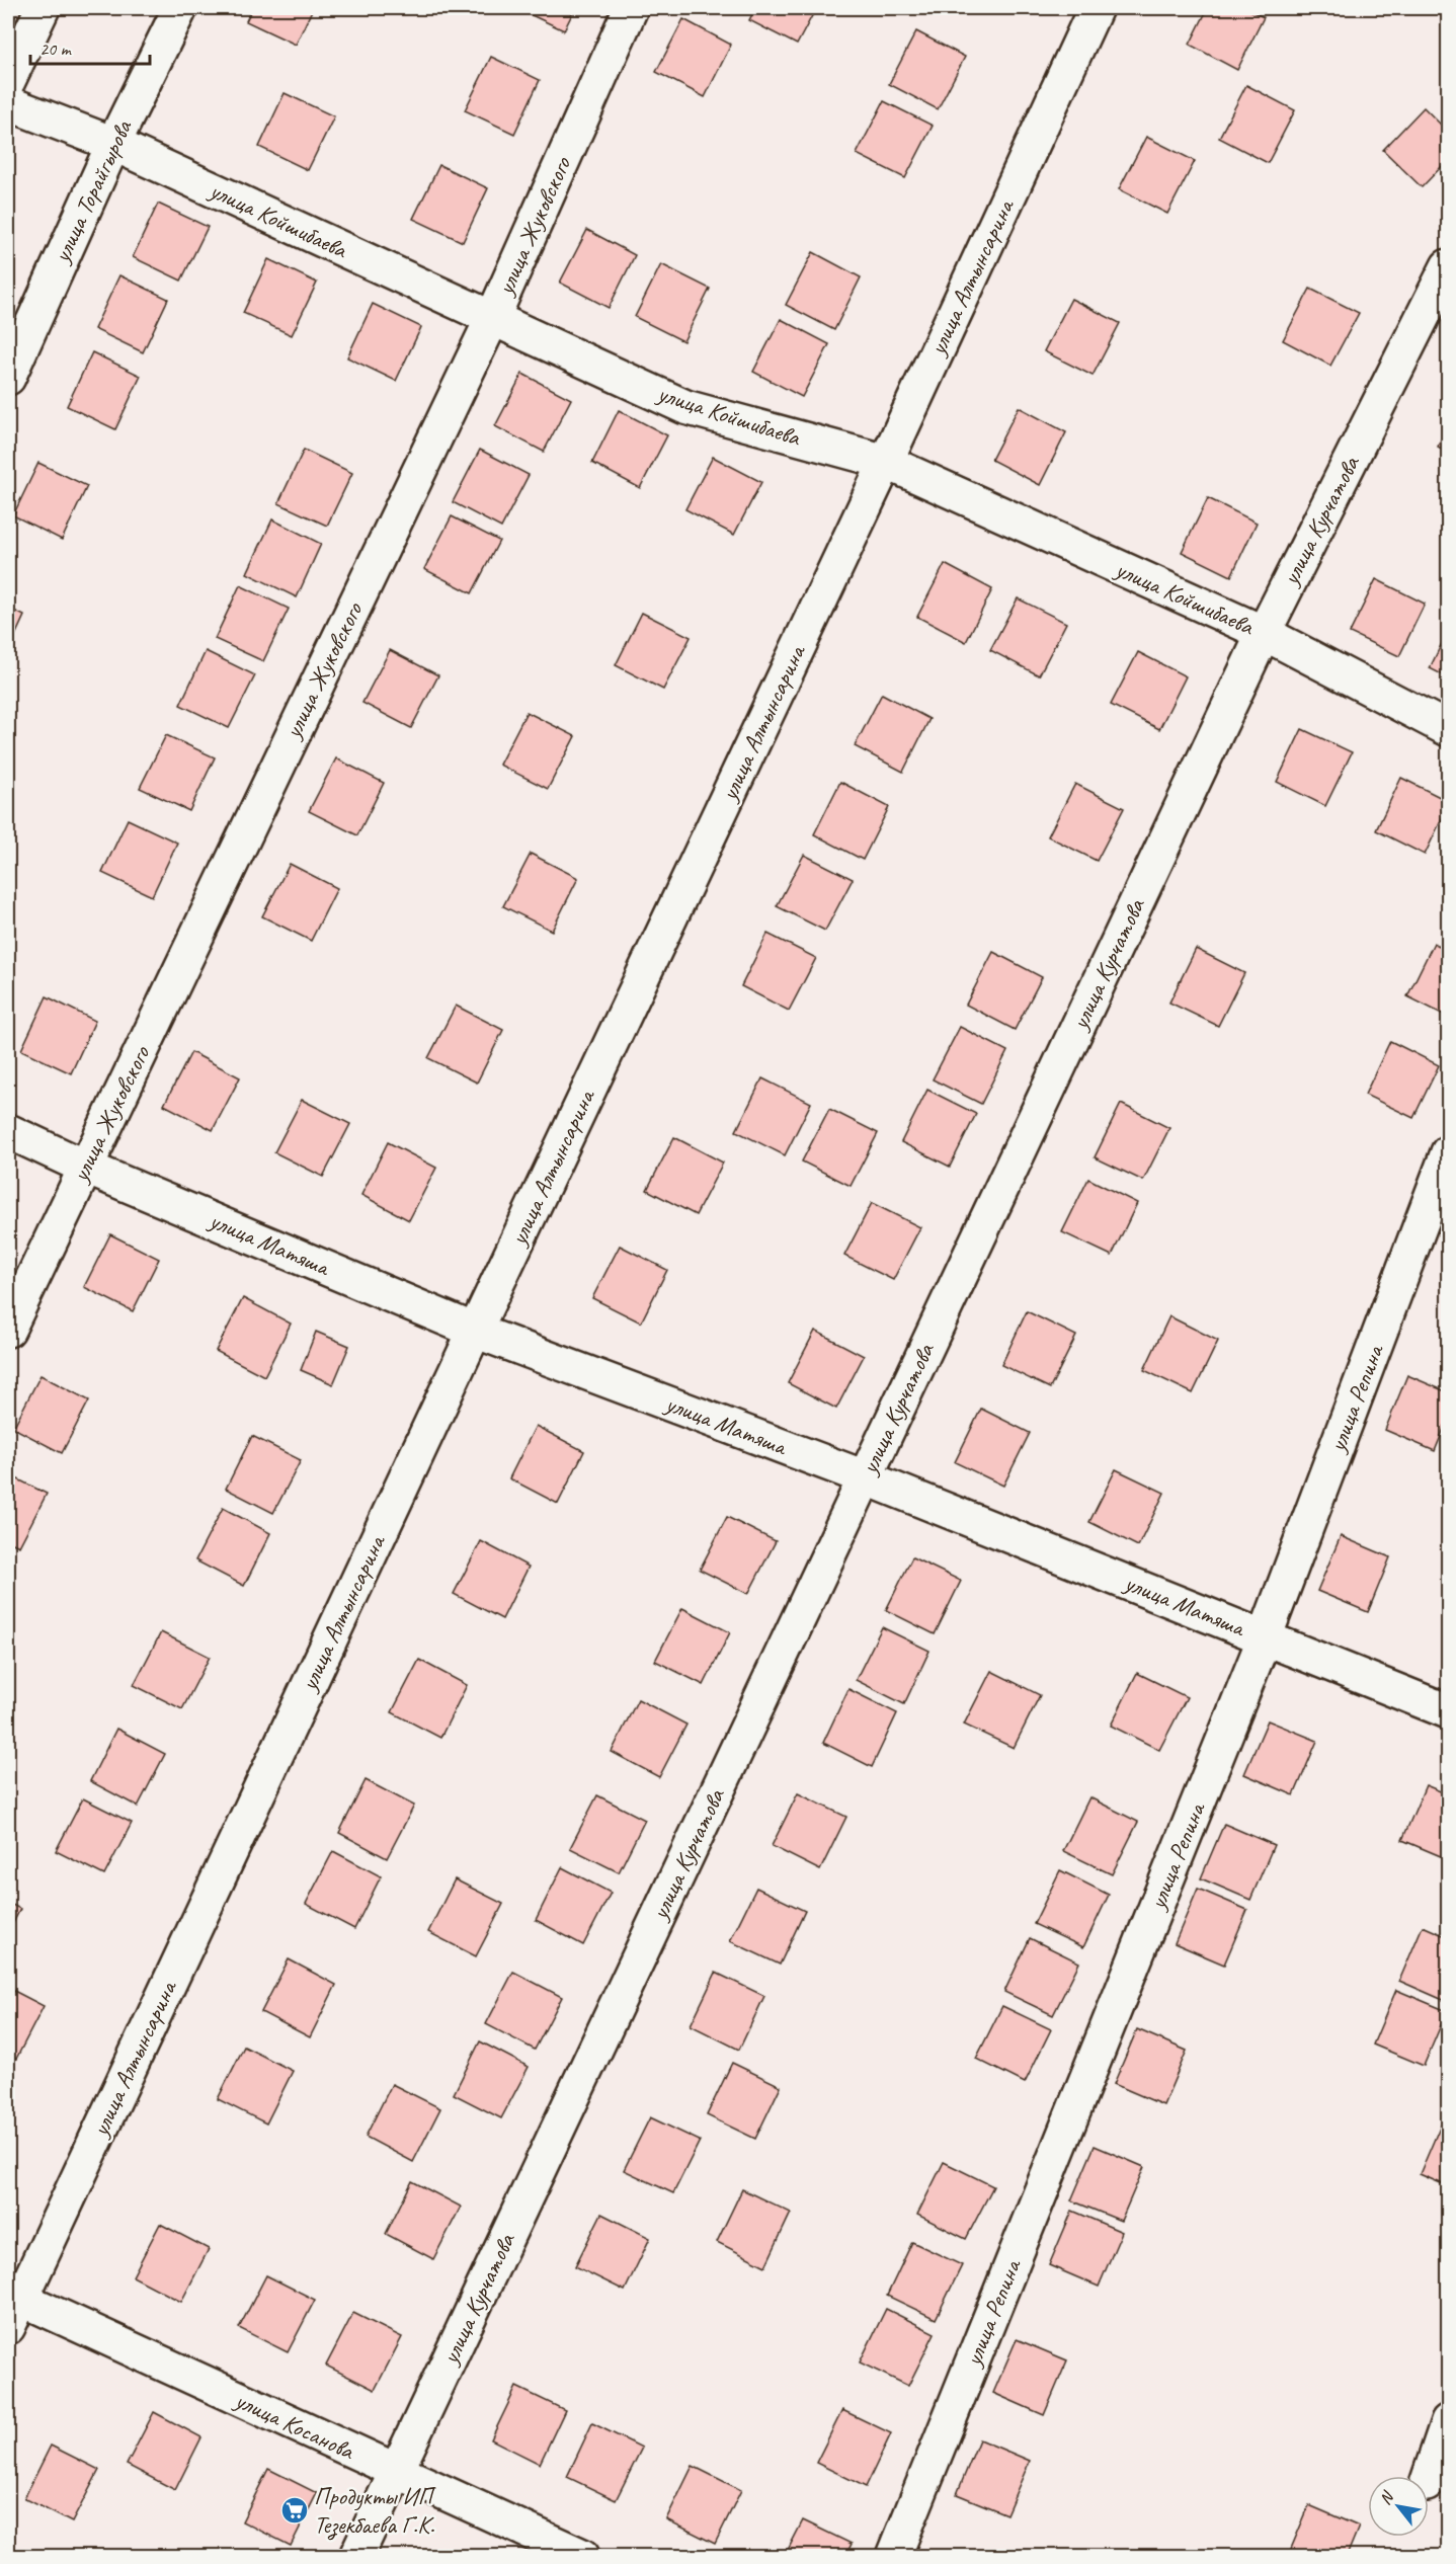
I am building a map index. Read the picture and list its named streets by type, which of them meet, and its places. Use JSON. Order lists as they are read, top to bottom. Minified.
{"streets":{"street":["улица Торайгырова","улица Койшибаева","улица Жуковского","улица Алтынсарина","улица Курчатова","улица Матяша","улица Репина","улица Косанова"]},"crossings":[["улица Торайгырова","улица Койшибаева"],["улица Койшибаева","улица Жуковского"],["улица Койшибаева","улица Алтынсарина"],["улица Койшибаева","улица Курчатова"],["улица Жуковского","улица Матяша"],["улица Алтынсарина","улица Матяша"],["улица Алтынсарина","улица Косанова"],["улица Курчатова","улица Матяша"],["улица Курчатова","улица Косанова"],["улица Матяша","улица Репина"]],"places":{"supermarket":["Продукты ИП Тезекбаева Г.К."]},"scale_bar":"20 m","north":"top left"}
